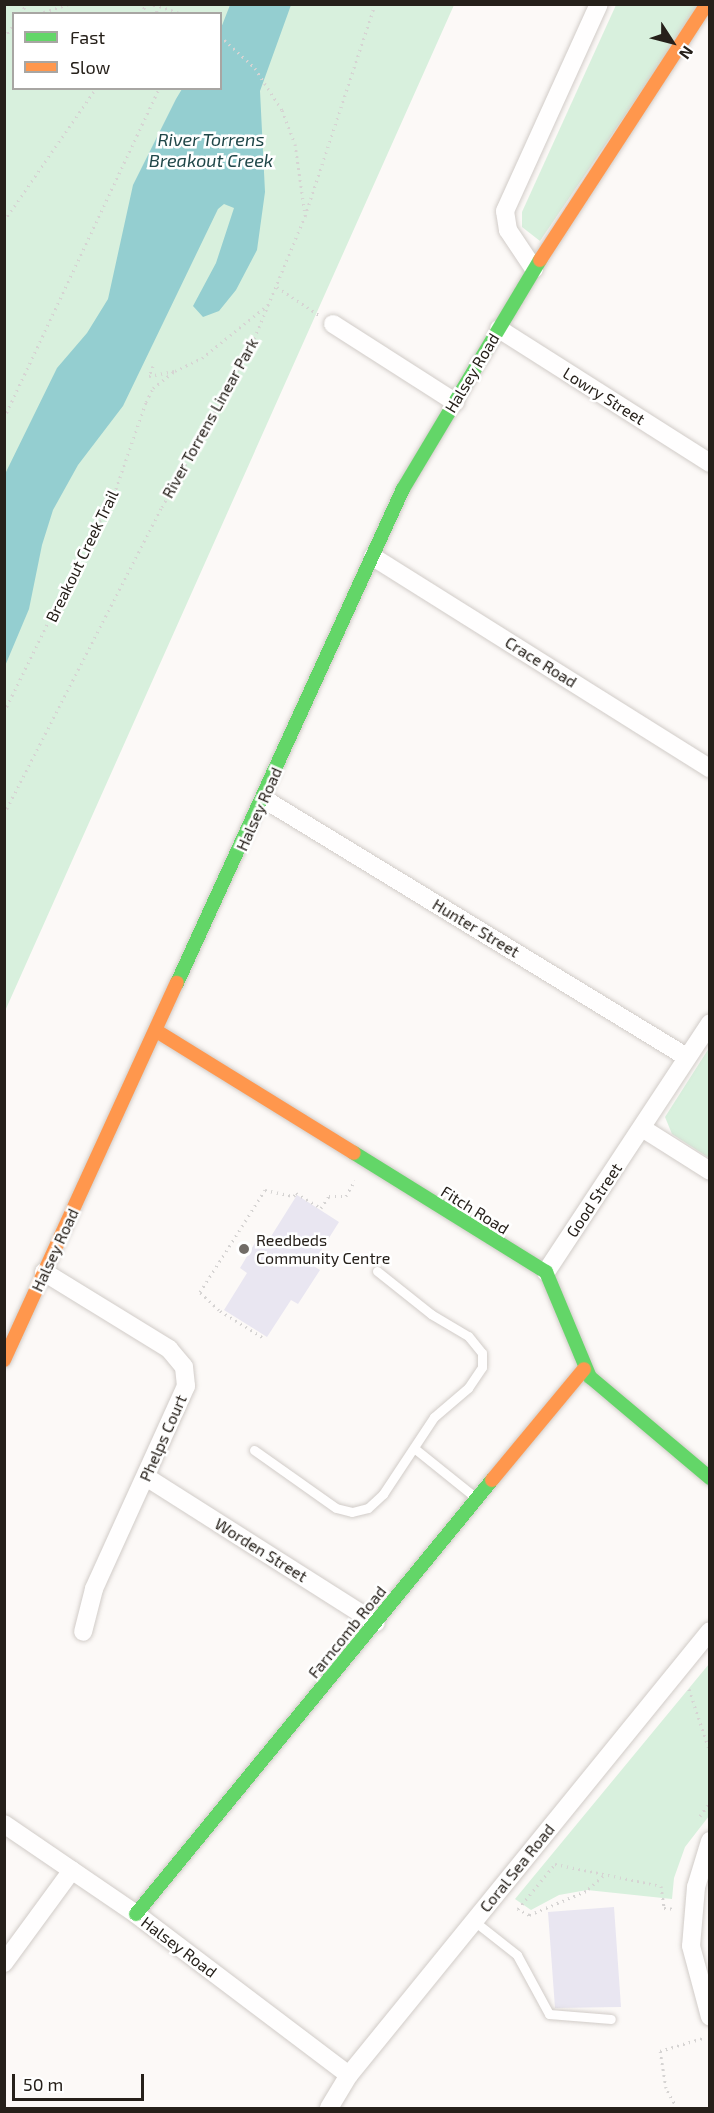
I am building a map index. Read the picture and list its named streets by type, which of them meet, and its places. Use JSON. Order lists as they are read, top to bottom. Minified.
{"streets":{"street":["Halsey Road","Lowry Street","Crace Road","Hunter Street","Good Street","Fitch Road","Phelps Court","Worden Street","Farncomb Road","Coral Sea Road"],"path":["River Torrens Linear Park","Breakout Creek Trail"]},"crossings":[["Halsey Road","Lowry Street"],["Halsey Road","Crace Road"],["Halsey Road","Hunter Street"],["Halsey Road","Fitch Road"],["Halsey Road","Phelps Court"],["Halsey Road","Farncomb Road"],["Halsey Road","Coral Sea Road"],["Hunter Street","Good Street"],["Good Street","Fitch Road"],["Phelps Court","Worden Street"],["Worden Street","Farncomb Road"]],"water":["River Torrens Breakout Creek"],"places":["Reedbeds Community Centre"],"legend":["Fast","Slow"],"scale_bar":"50 m","north":"bottom right"}
